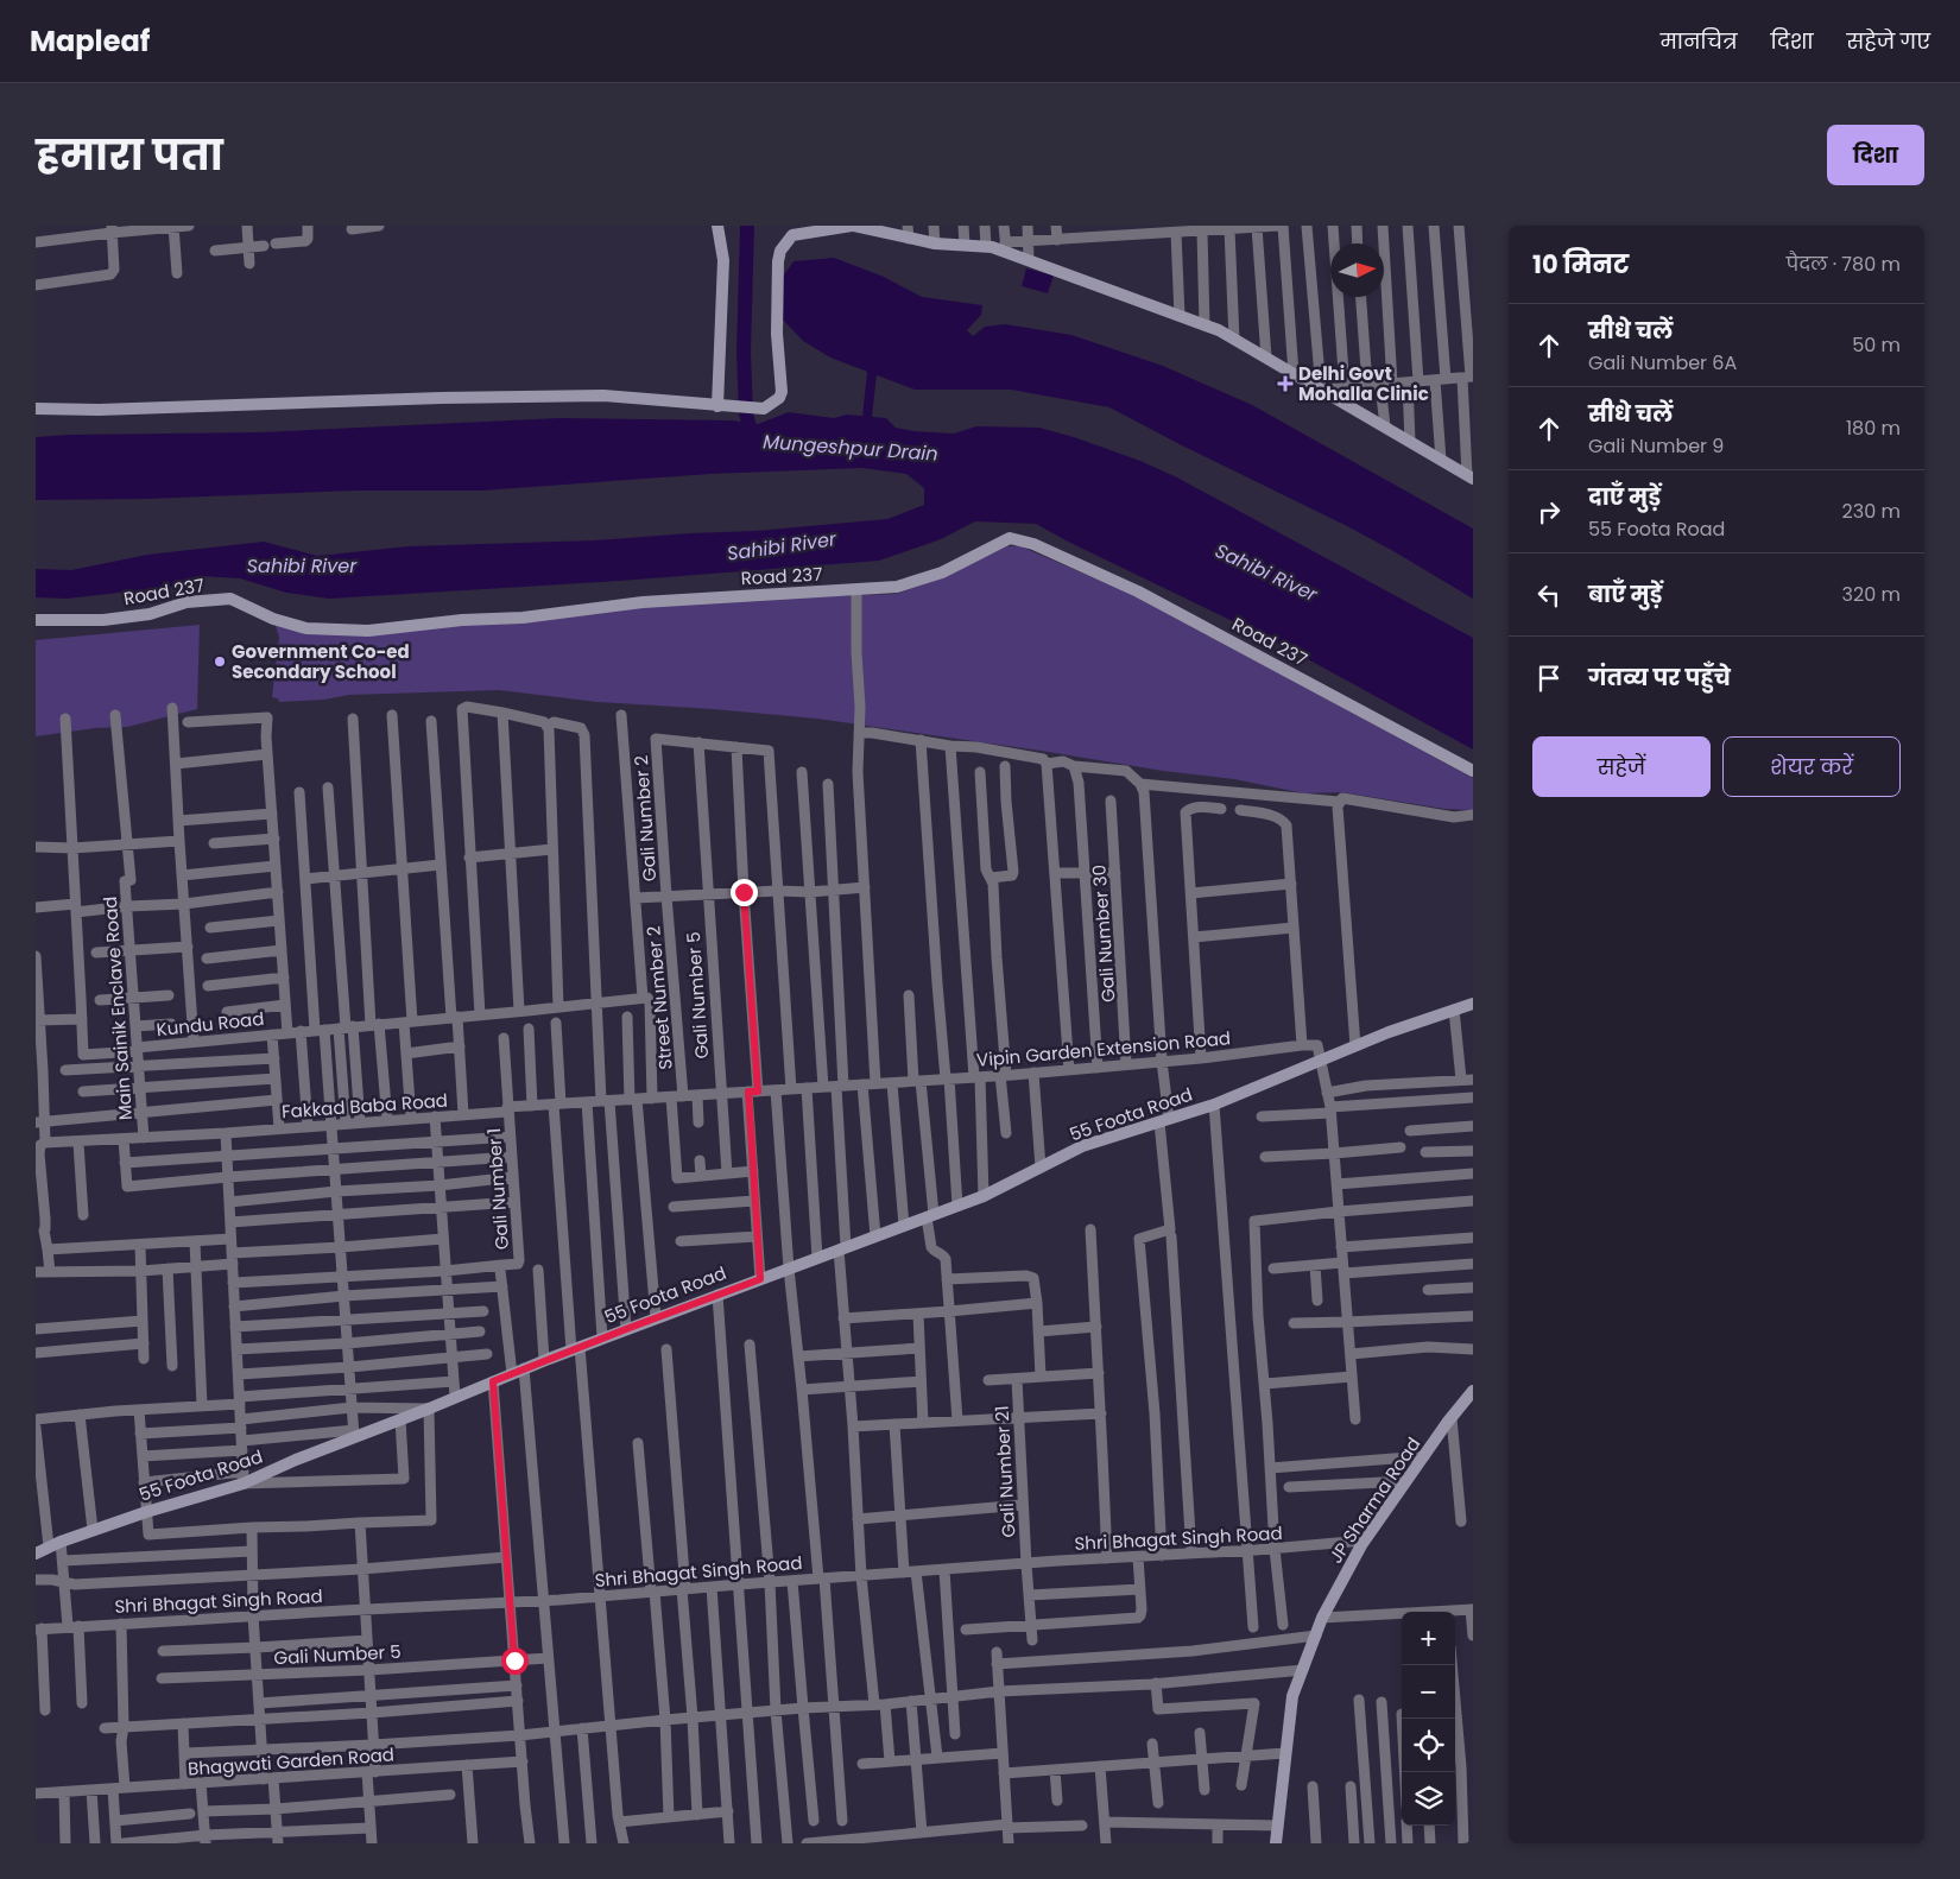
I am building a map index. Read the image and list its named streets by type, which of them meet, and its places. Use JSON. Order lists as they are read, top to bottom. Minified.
{"streets":{"street":["Road 237","Gali Number 2","Gali Number 30","Gali Number 5","Street Number 2","Main Sainik Enclave Road","Kundu Road","Vipin Garden Extension Road","Fakkad Baba Road","55 Foota Road","Gali Number 1","Gali Number 21","JP Sharma Road","Shri Bhagat Singh Road","Bhagwati Garden Road"]},"crossings":[["Gali Number 2","Gali Number 5"],["Gali Number 2","Street Number 2"],["Gali Number 30","Vipin Garden Extension Road"],["Gali Number 5","Vipin Garden Extension Road"],["Street Number 2","Fakkad Baba Road"],["Main Sainik Enclave Road","Kundu Road"],["Main Sainik Enclave Road","Fakkad Baba Road"],["Vipin Garden Extension Road","Fakkad Baba Road"],["Fakkad Baba Road","Gali Number 1"],["Gali Number 21","Shri Bhagat Singh Road"],["JP Sharma Road","Shri Bhagat Singh Road"]],"water":["Mungeshpur Drain","Sahibi River"],"places":{"health":["Delhi Govt Mohalla Clinic"],"other":["Government Co-ed Secondary School"]},"north":"right","page":{"header":"Mapleaf","nav":["मानचित्र","दिशा","सहेजे गए"],"title":"हमारा पता","buttons":["दिशा",["सहेजें","शेयर करें"]],"heading":["10 मिनट","पैदल · 780 m"],"list":[["सीधे चलें","Gali Number 6A","50 m"],["सीधे चलें","Gali Number 9","180 m"],["दाएँ मुड़ें","55 Foota Road","230 m"],["बाएँ मुड़ें","320 m"],"गंतव्य पर पहुँचे"],"map_buttons":["+","−"]}}
